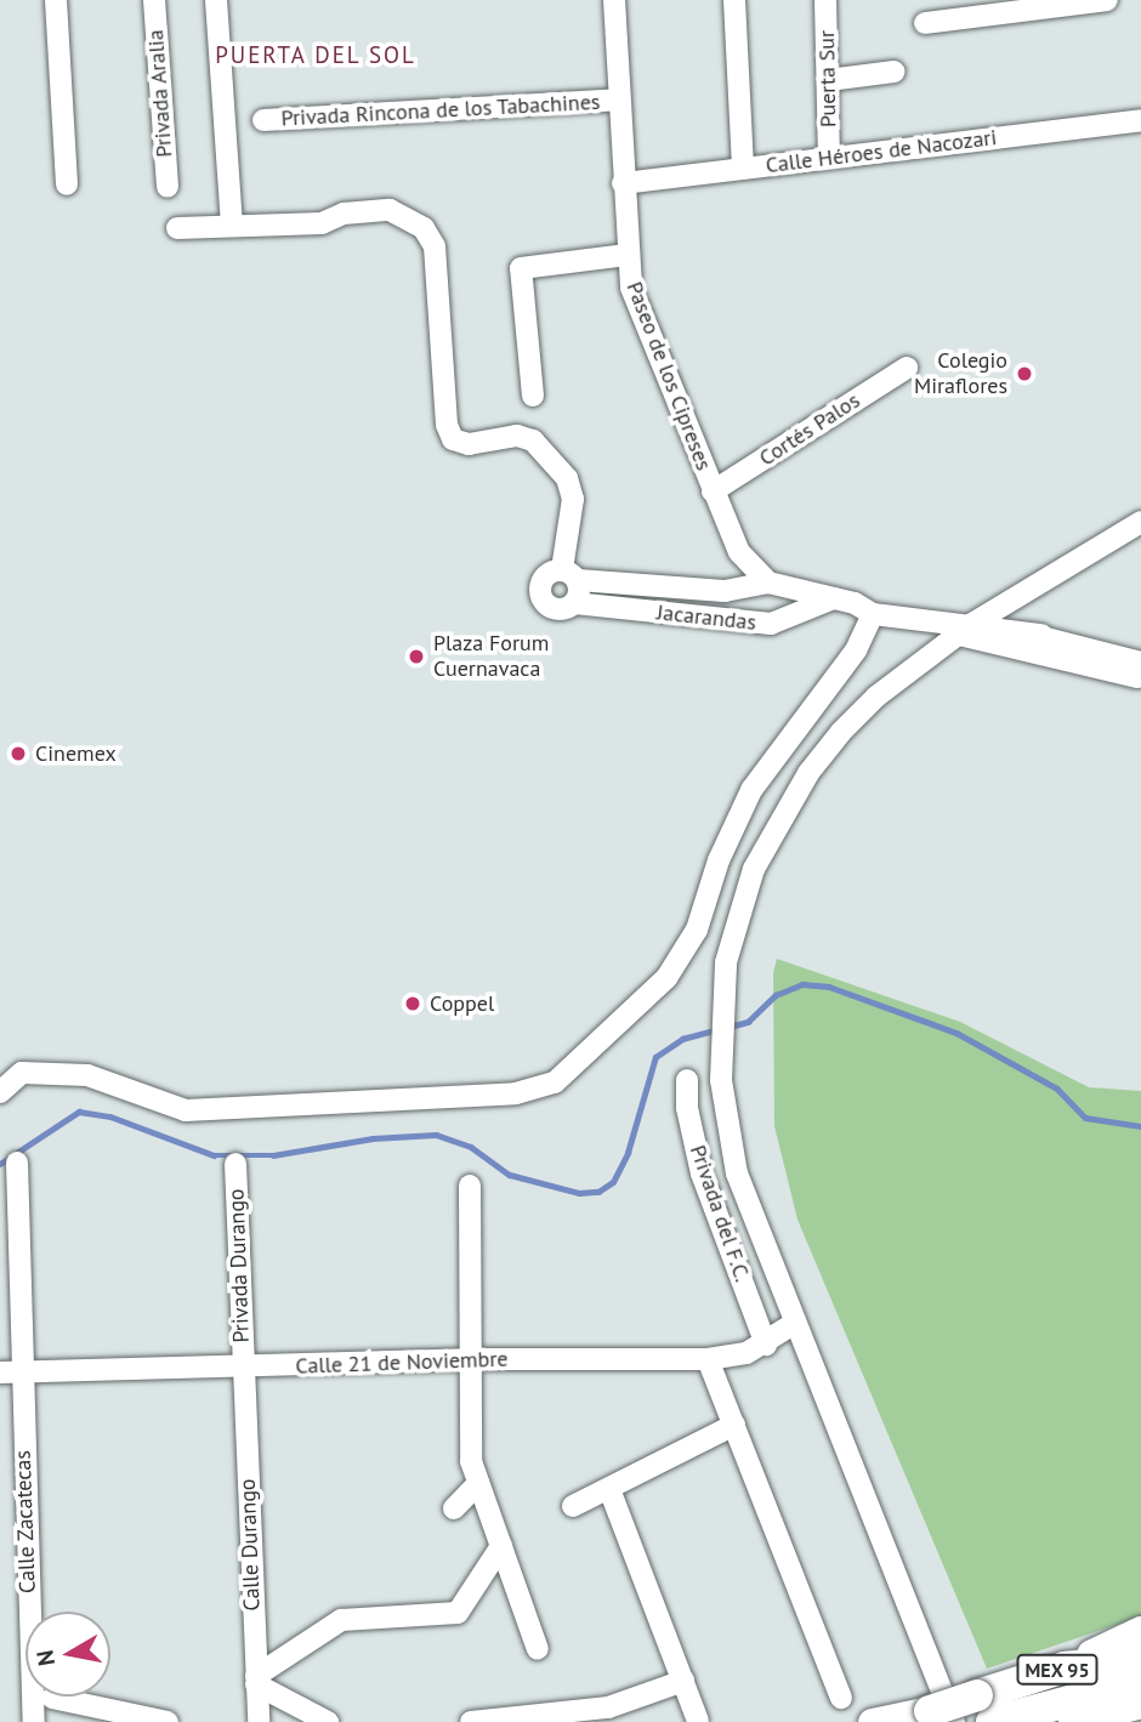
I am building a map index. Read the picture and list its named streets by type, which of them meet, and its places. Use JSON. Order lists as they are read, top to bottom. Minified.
{"streets":{"highway":["MEX 95"],"street":["Puerta Sur","Privada Aralia","Privada Rincona de los Tabachines","Calle Héroes de Nacozari","Paseo de los Cipreses","Cortés Palos","Jacarandas","Privada del F.C.","Privada Durango","Calle 21 de Noviembre","Calle Zacatecas","Calle Durango"]},"crossings":[["Puerta Sur","Calle Héroes de Nacozari"],["Privada Rincona de los Tabachines","Paseo de los Cipreses"],["Calle Héroes de Nacozari","Paseo de los Cipreses"],["Paseo de los Cipreses","Cortés Palos"],["Paseo de los Cipreses","Jacarandas"],["Privada del F.C.","Calle 21 de Noviembre"],["Privada Durango","Calle 21 de Noviembre"],["Privada Durango","Calle Durango"],["Calle 21 de Noviembre","Calle Zacatecas"],["Calle 21 de Noviembre","Calle Durango"]],"districts":["PUERTA DEL SOL"],"places":["Colegio Miraflores","Plaza Forum Cuernavaca","Cinemex","Coppel"],"north":"left"}
